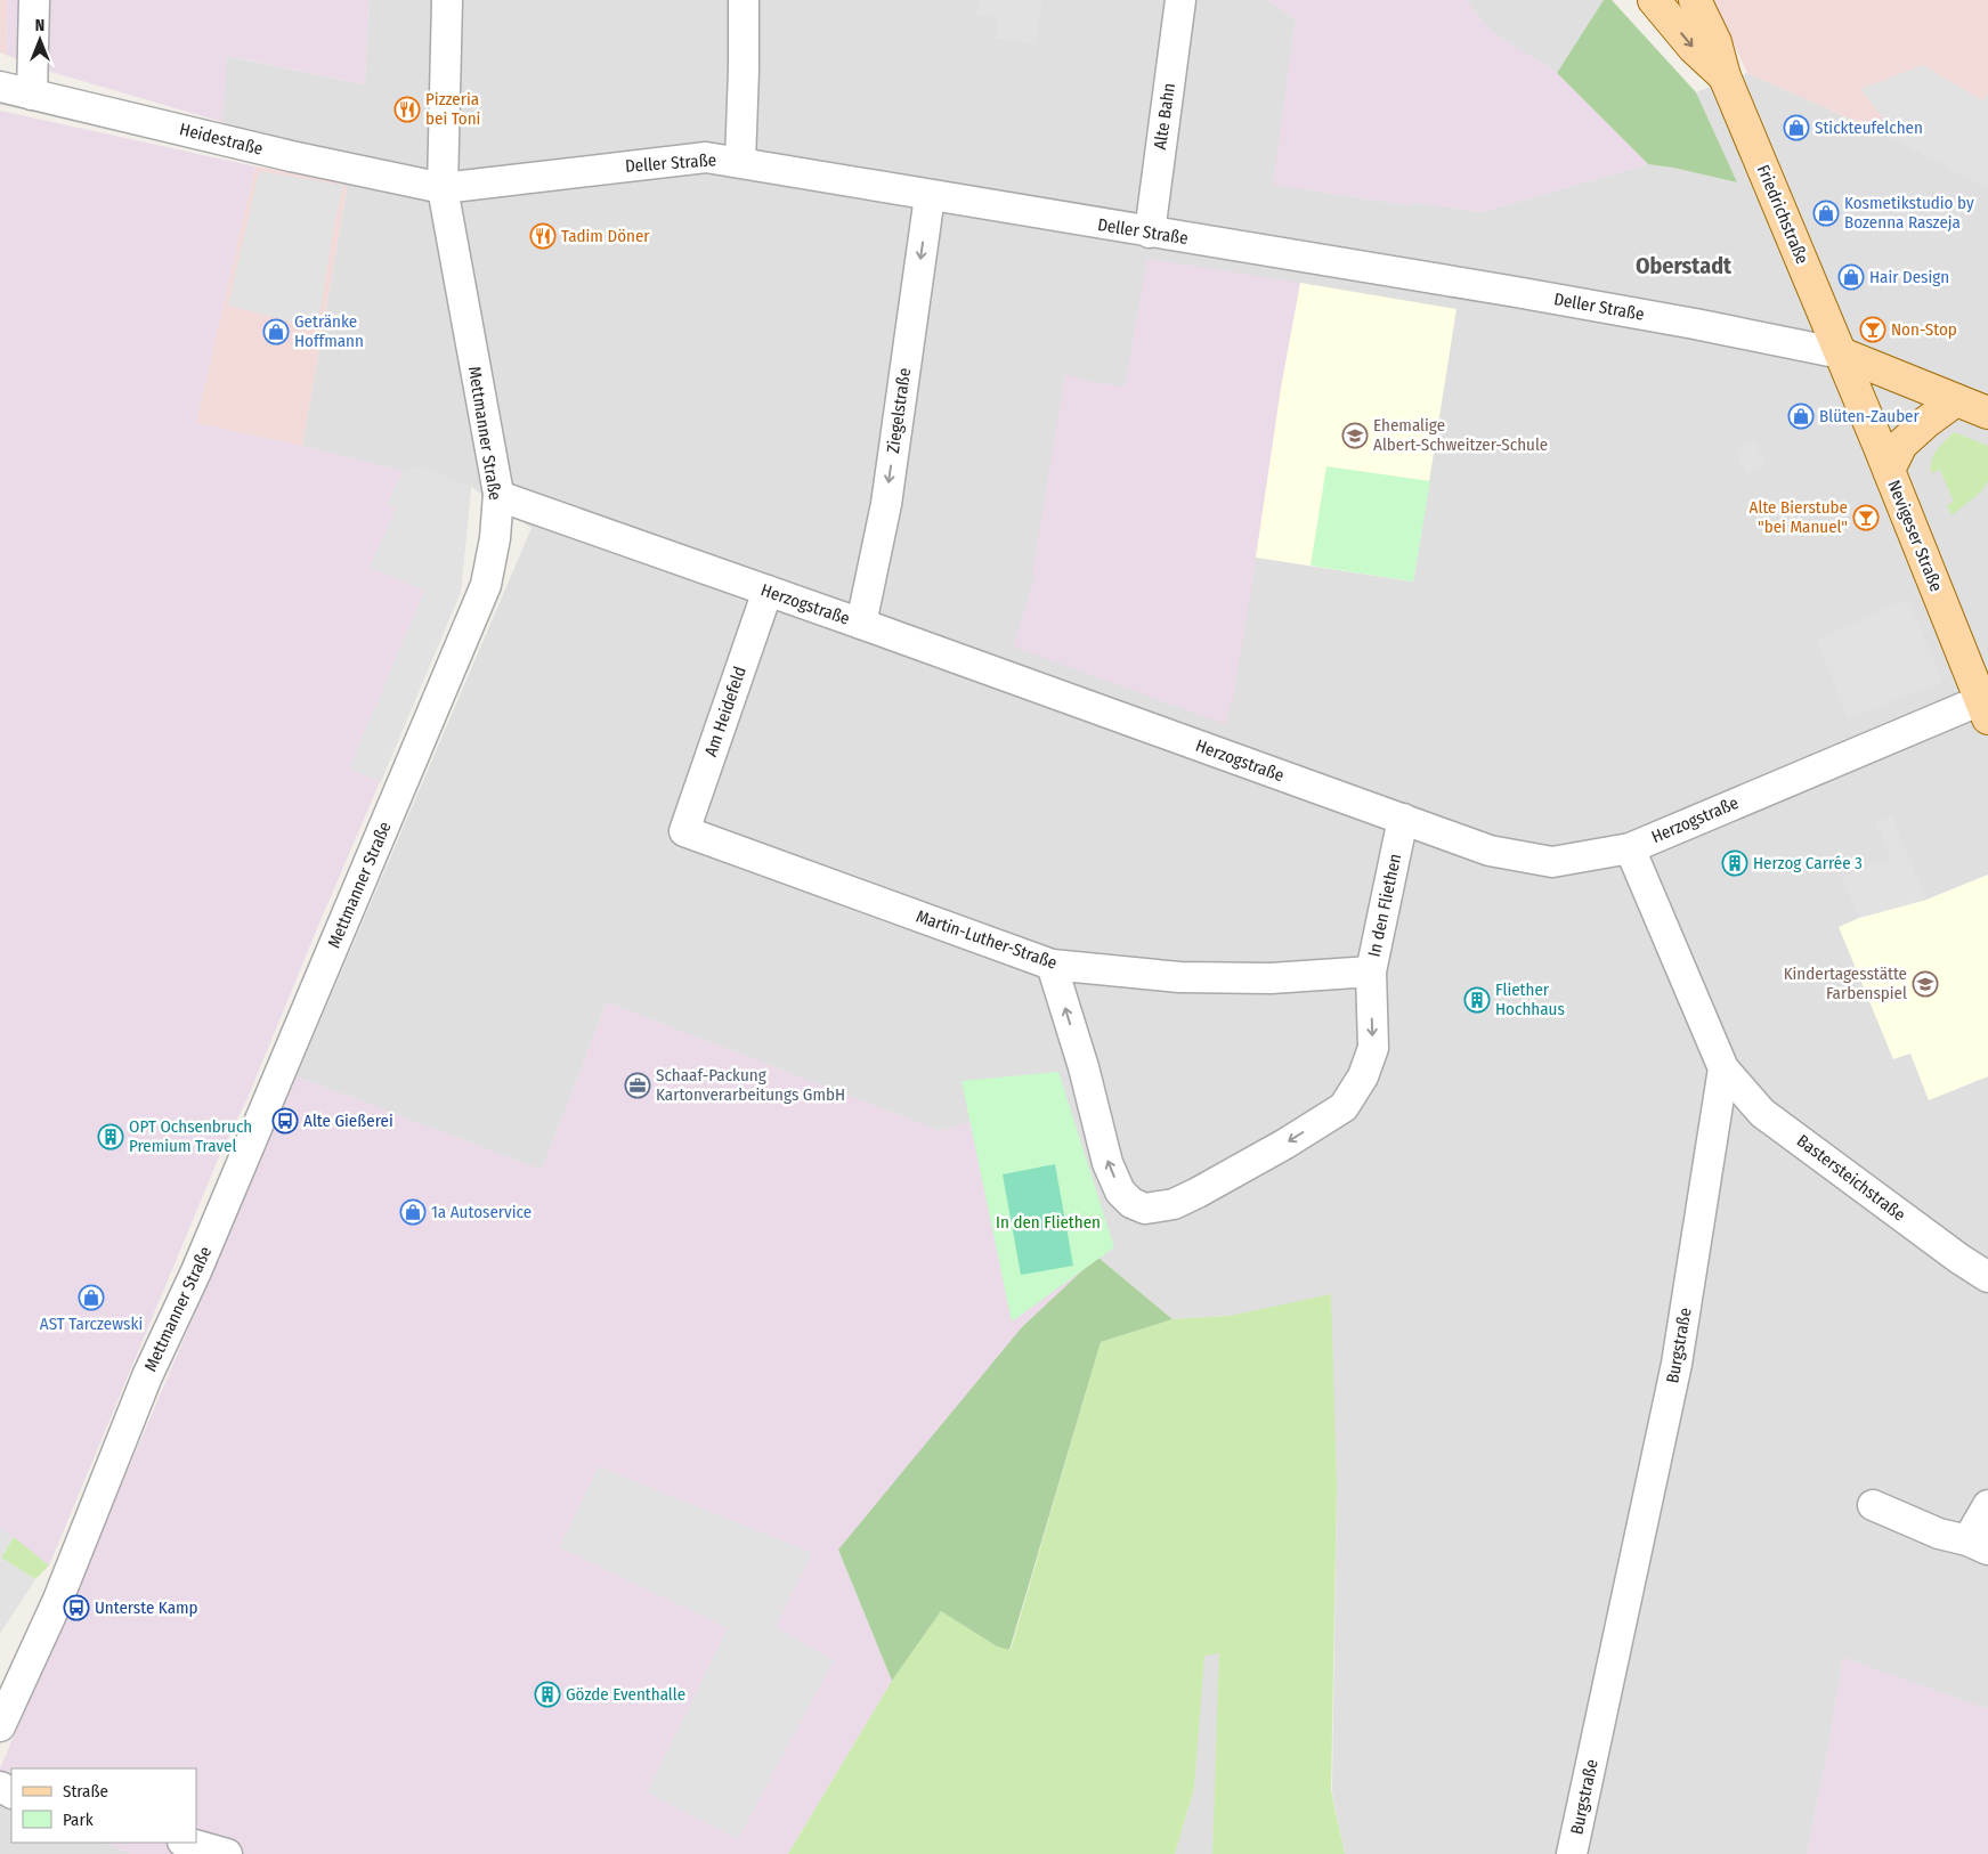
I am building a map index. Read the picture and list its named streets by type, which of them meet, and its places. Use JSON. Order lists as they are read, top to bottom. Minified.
{"streets":{"main road":["Friedrichstraße","Nevigeser Straße"],"street":["Alte Bahn","Heidestraße","Deller Straße","Ziegelstraße","Mettmanner Straße","Herzogstraße","Am Heidefeld","In den Fliethen","Martin-Luther-Straße","Bastersteichstraße","Burgstraße"]},"crossings":[["Alte Bahn","Deller Straße"],["Heidestraße","Deller Straße"],["Heidestraße","Mettmanner Straße"],["Deller Straße","Friedrichstraße"],["Deller Straße","Ziegelstraße"],["Deller Straße","Mettmanner Straße"],["Deller Straße","Nevigeser Straße"],["Friedrichstraße","Nevigeser Straße"],["Ziegelstraße","Herzogstraße"],["Mettmanner Straße","Herzogstraße"],["Nevigeser Straße","Herzogstraße"],["Herzogstraße","Am Heidefeld"],["Herzogstraße","In den Fliethen"],["Am Heidefeld","Martin-Luther-Straße"],["In den Fliethen","Martin-Luther-Straße"],["Bastersteichstraße","Burgstraße"]],"one_way":["Ziegelstraße"],"districts":["Oberstadt"],"parks":["In den Fliethen"],"places":{"restaurant":["Pizzeria bei Toni","Tadim Döner"],"shop":["Stickteufelchen","Kosmetikstudio by Bozenna Raszeja","Hair Design","Getränke Hoffmann","Blüten-Zauber","1a Autoservice","AST Tarczewski"],"bar":["Non-Stop","Alte Bierstube \"bei Manuel\""],"school or university":["Ehemalige Albert-Schweitzer-Schule","Kindertagesstätte Farbenspiel"],"building":["Herzog Carrée 3","Fliether Hochhaus","OPT Ochsenbruch Premium Travel","Gözde Eventhalle"],"office":["Schaaf-Packung Kartonverarbeitungs GmbH"],"bus stop":["Alte Gießerei","Unterste Kamp"]},"legend":["Straße","Park"],"north":"top"}
